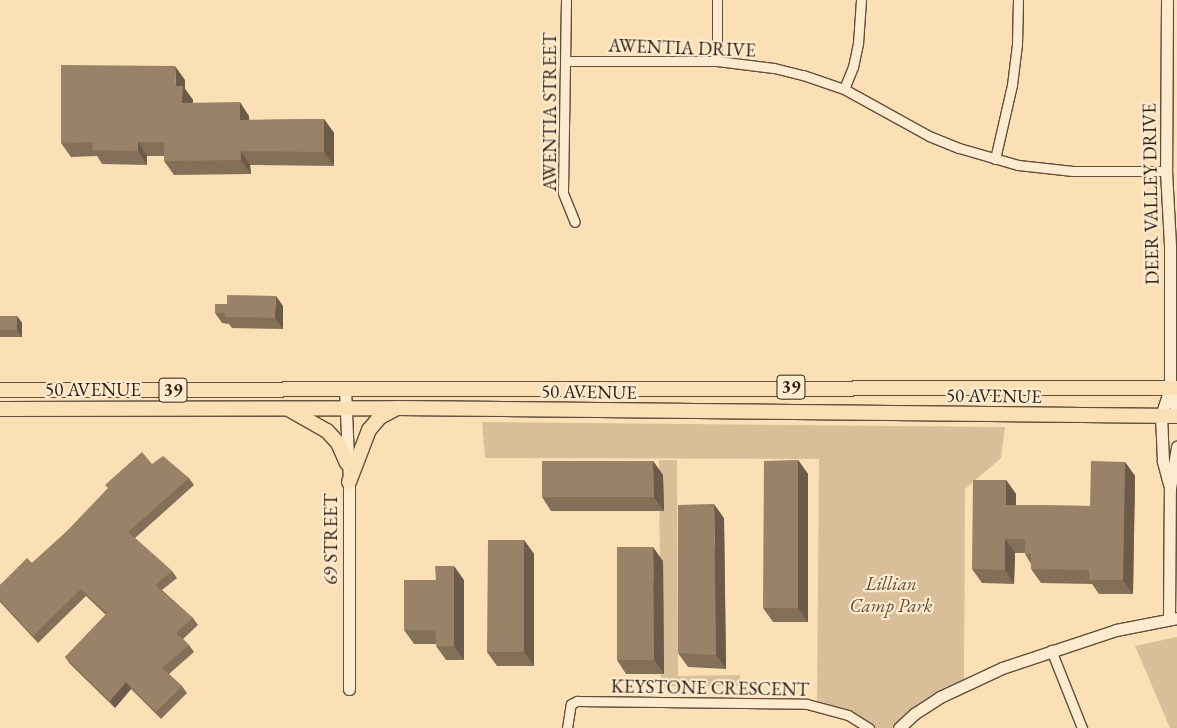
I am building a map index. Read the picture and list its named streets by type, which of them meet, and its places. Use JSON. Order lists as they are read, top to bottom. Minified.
{"streets":{"main road":["39","50 AVENUE"],"street":["AWENTIA DRIVE","AWENTIA STREET","DEER VALLEY DRIVE","69 STREET","KEYSTONE CRESCENT"]},"crossings":[["AWENTIA DRIVE","AWENTIA STREET"],["AWENTIA DRIVE","DEER VALLEY DRIVE"],["DEER VALLEY DRIVE","50 AVENUE"],["50 AVENUE","69 STREET"]],"parks":["Lillian Camp Park"]}
